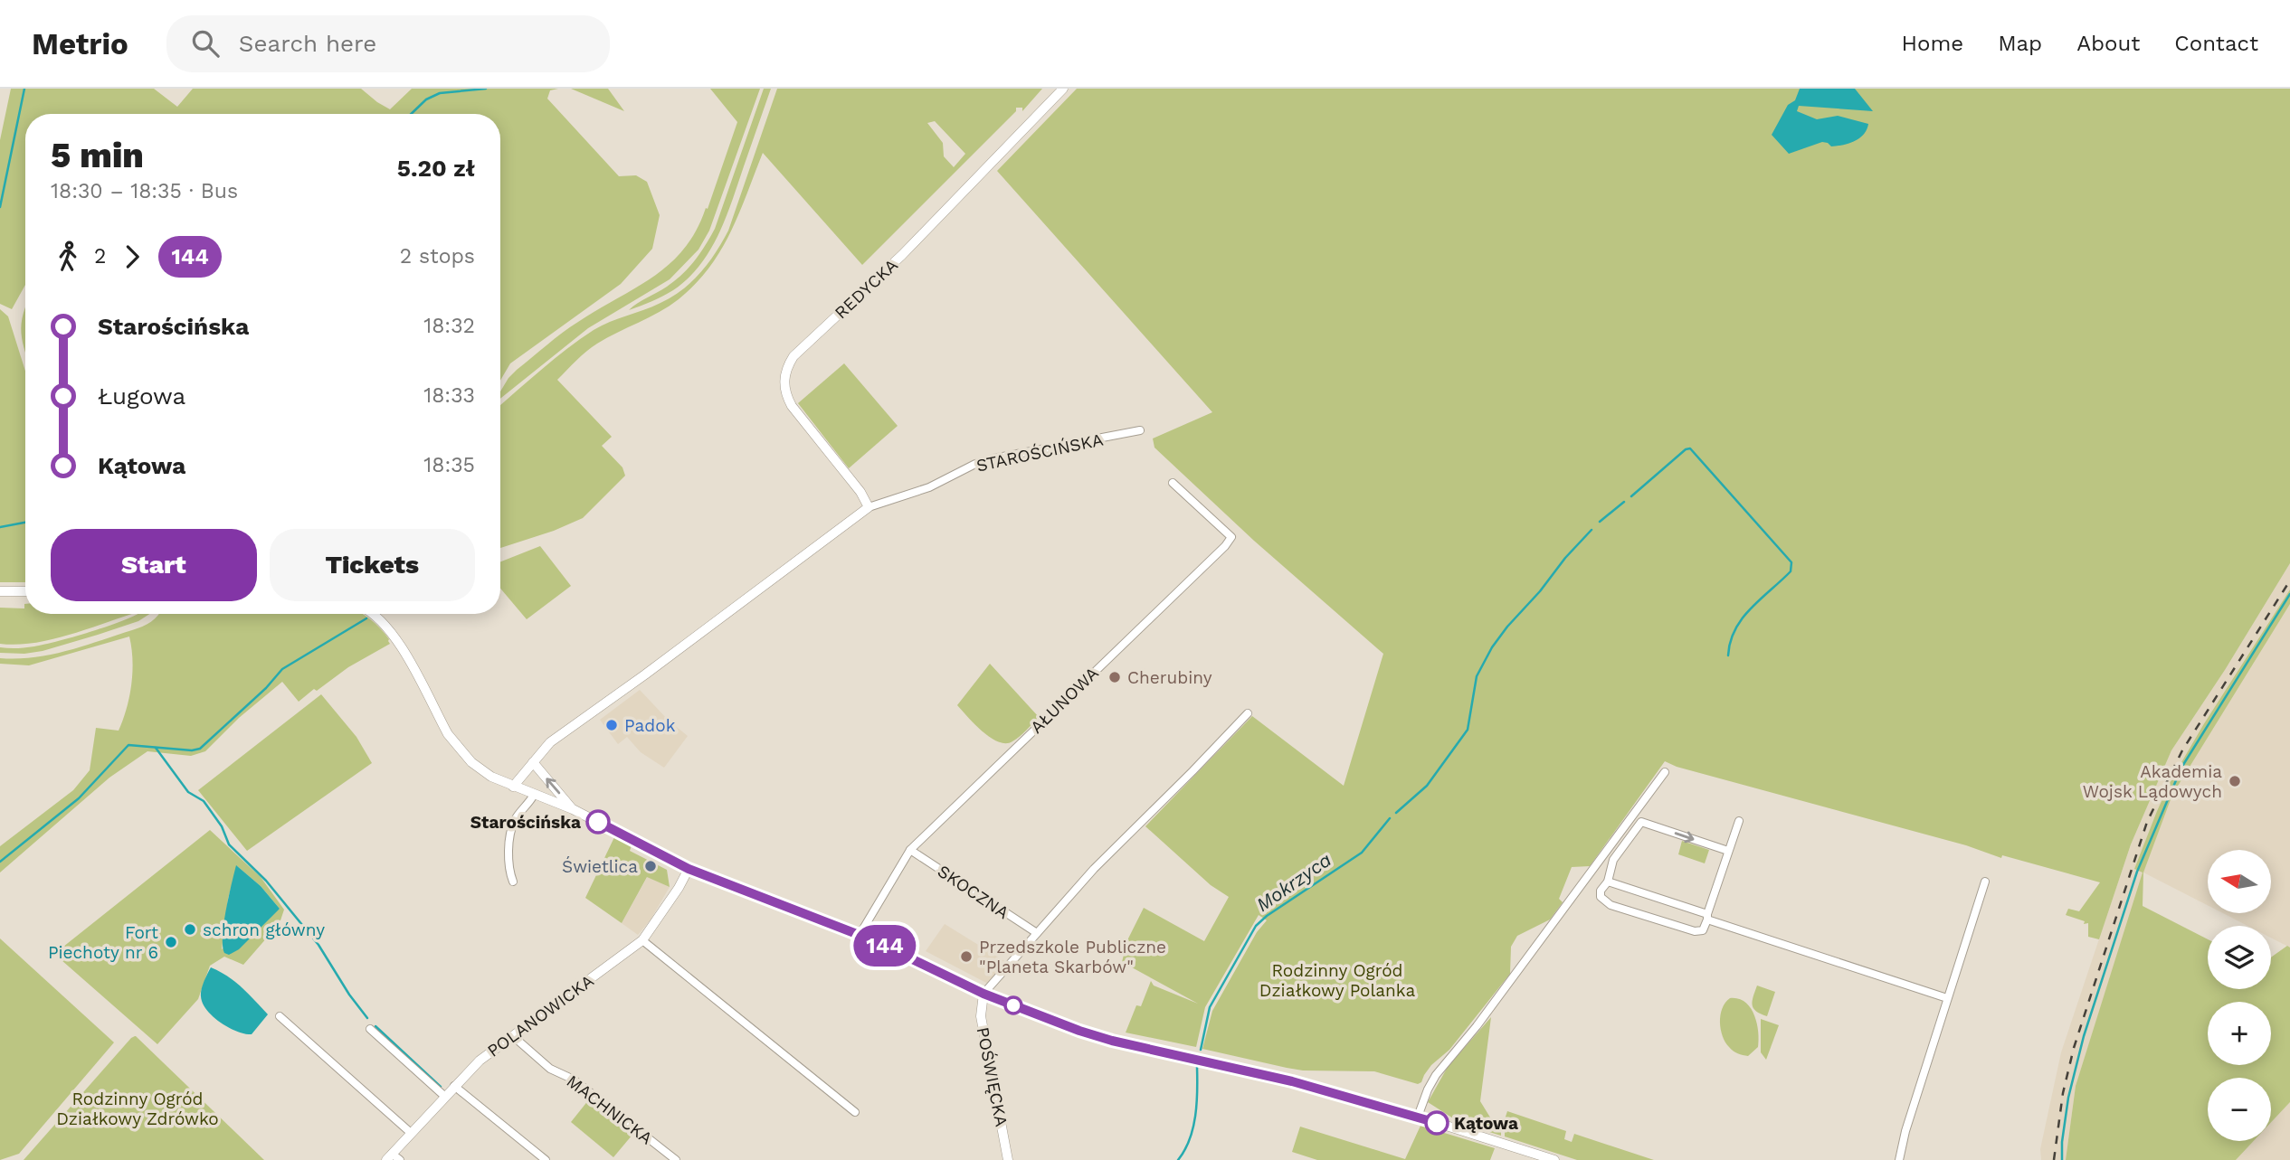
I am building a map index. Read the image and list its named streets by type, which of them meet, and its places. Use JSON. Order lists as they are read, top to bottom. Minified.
{"streets":{"street":["REDYCKA","STAROŚCIŃSKA","AŁUNOWA","SKOCZNA","POLANOWICKA","POŚWIĘCKA","MACHNICKA"]},"crossings":[["REDYCKA","STAROŚCIŃSKA"],["AŁUNOWA","SKOCZNA"],["POLANOWICKA","MACHNICKA"]],"water":["Mokrzyca"],"parks":["Rodzinny Ogród Działkowy Polanka","Rodzinny Ogród Działkowy Zdrówko"],"places":["Cherubiny","Padok","Akademia Wojsk Lądowych","Starościńska","Świetlica","schron główny","Fort Piechoty nr 6","Przedszkole Publiczne \"Planeta Skarbów\"","Kątowa"],"lines":["bus line 144"],"north":"left","page":{"header":"Metrio","search":"Search here","nav":["Home","Map","About","Contact"],"on_map":"144","heading":["5 min","18:30 – 18:35 · Bus","5.20 zł"],"legs":["2","144","2 stops"],"list":[{"name":"Starościńska","value":"18:32"},{"name":"Ługowa","value":"18:33"},{"name":"Kątowa","value":"18:35"}],"buttons":["Start","Tickets"],"map_buttons":["+","−"]}}
